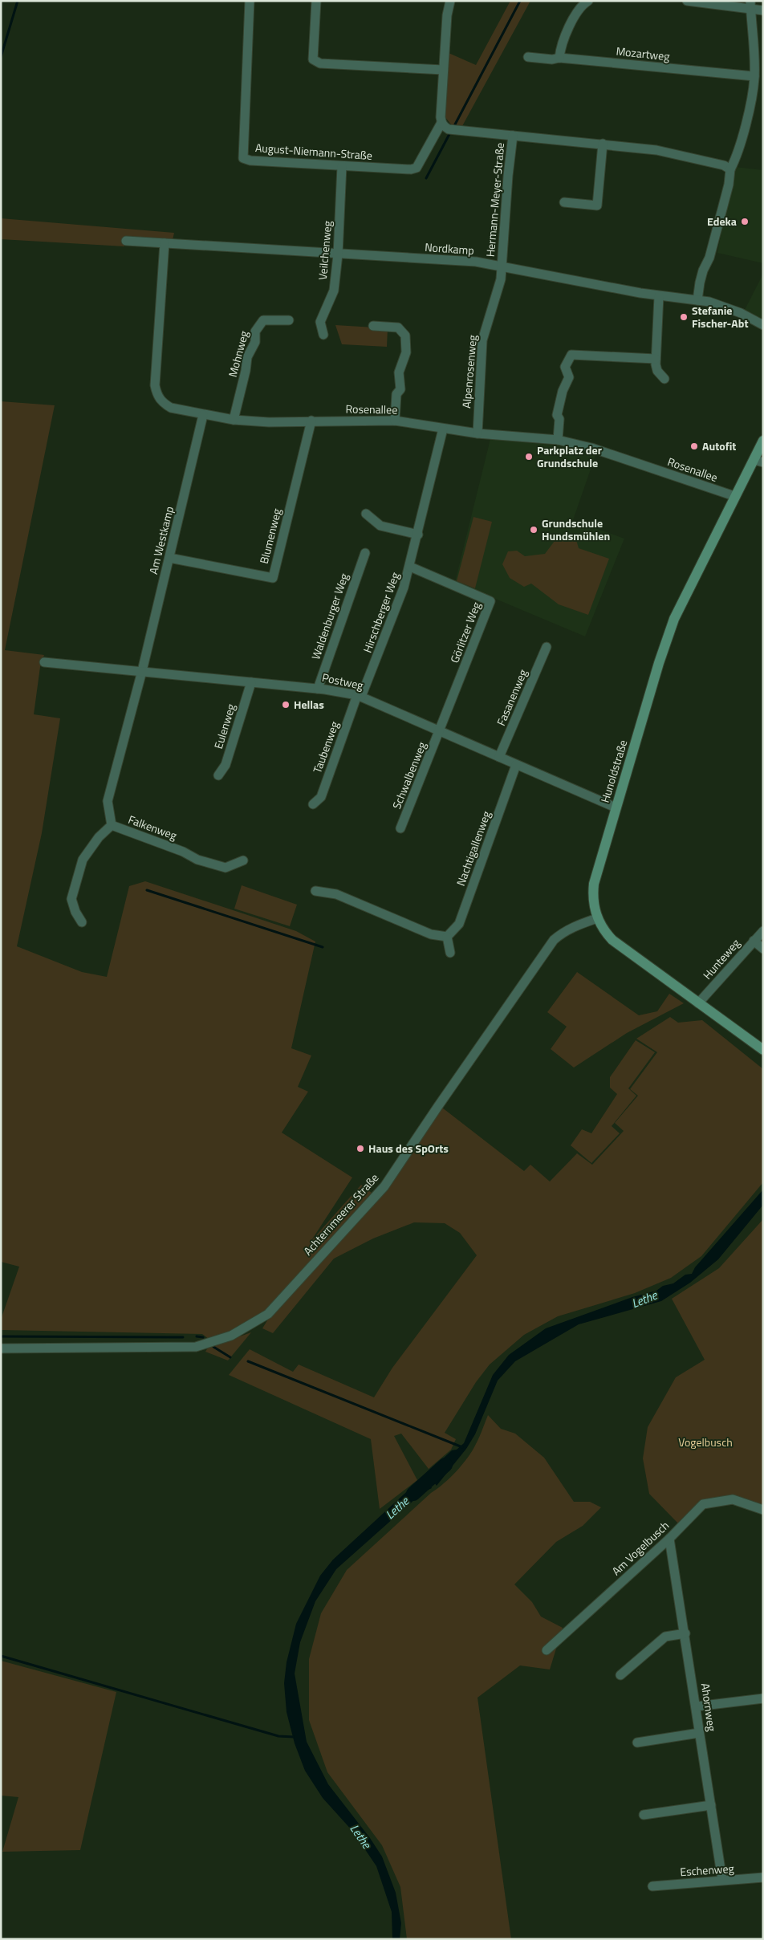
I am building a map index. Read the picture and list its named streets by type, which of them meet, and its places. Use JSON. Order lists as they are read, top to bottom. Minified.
{"streets":{"street":["Mozartweg","August-Niemann-Straße","Hermann-Meyer-Straße","Nordkamp","Veilchenweg","Mohnweg","Alpenrosenweg","Rosenallee","Blumenweg","Am Westkamp","Hirschberger Weg","Waldenburger Weg","Görlitzer Weg","Postweg","Fasanenweg","Eulenweg","Taubenweg","Hunoldstraße","Schwalbenweg","Falkenweg","Nachtigallenweg","Hunteweg","Achternmeerer Straße","Am Vogelbusch","Ahornweg","Eschenweg"]},"crossings":[["August-Niemann-Straße","Hermann-Meyer-Straße"],["August-Niemann-Straße","Veilchenweg"],["Hermann-Meyer-Straße","Nordkamp"],["Hermann-Meyer-Straße","Alpenrosenweg"],["Nordkamp","Veilchenweg"],["Nordkamp","Alpenrosenweg"],["Nordkamp","Rosenallee"],["Mohnweg","Rosenallee"],["Alpenrosenweg","Rosenallee"],["Rosenallee","Blumenweg"],["Rosenallee","Am Westkamp"],["Rosenallee","Hirschberger Weg"],["Rosenallee","Hunoldstraße"],["Blumenweg","Am Westkamp"],["Am Westkamp","Postweg"],["Am Westkamp","Falkenweg"],["Hirschberger Weg","Görlitzer Weg"],["Hirschberger Weg","Postweg"],["Hirschberger Weg","Taubenweg"],["Waldenburger Weg","Postweg"],["Görlitzer Weg","Postweg"],["Görlitzer Weg","Schwalbenweg"],["Postweg","Fasanenweg"],["Postweg","Eulenweg"],["Postweg","Taubenweg"],["Postweg","Hunoldstraße"],["Postweg","Schwalbenweg"],["Postweg","Falkenweg"],["Postweg","Nachtigallenweg"],["Hunoldstraße","Hunteweg"],["Hunoldstraße","Achternmeerer Straße"],["Am Vogelbusch","Ahornweg"],["Ahornweg","Eschenweg"]],"water":["Lethe"],"parks":["Vogelbusch"],"places":["Edeka","Stefanie Fischer-Abt","Autofit","Parkplatz der Grundschule","Grundschule Hundsmühlen","Hellas","Haus des SpOrts"]}
